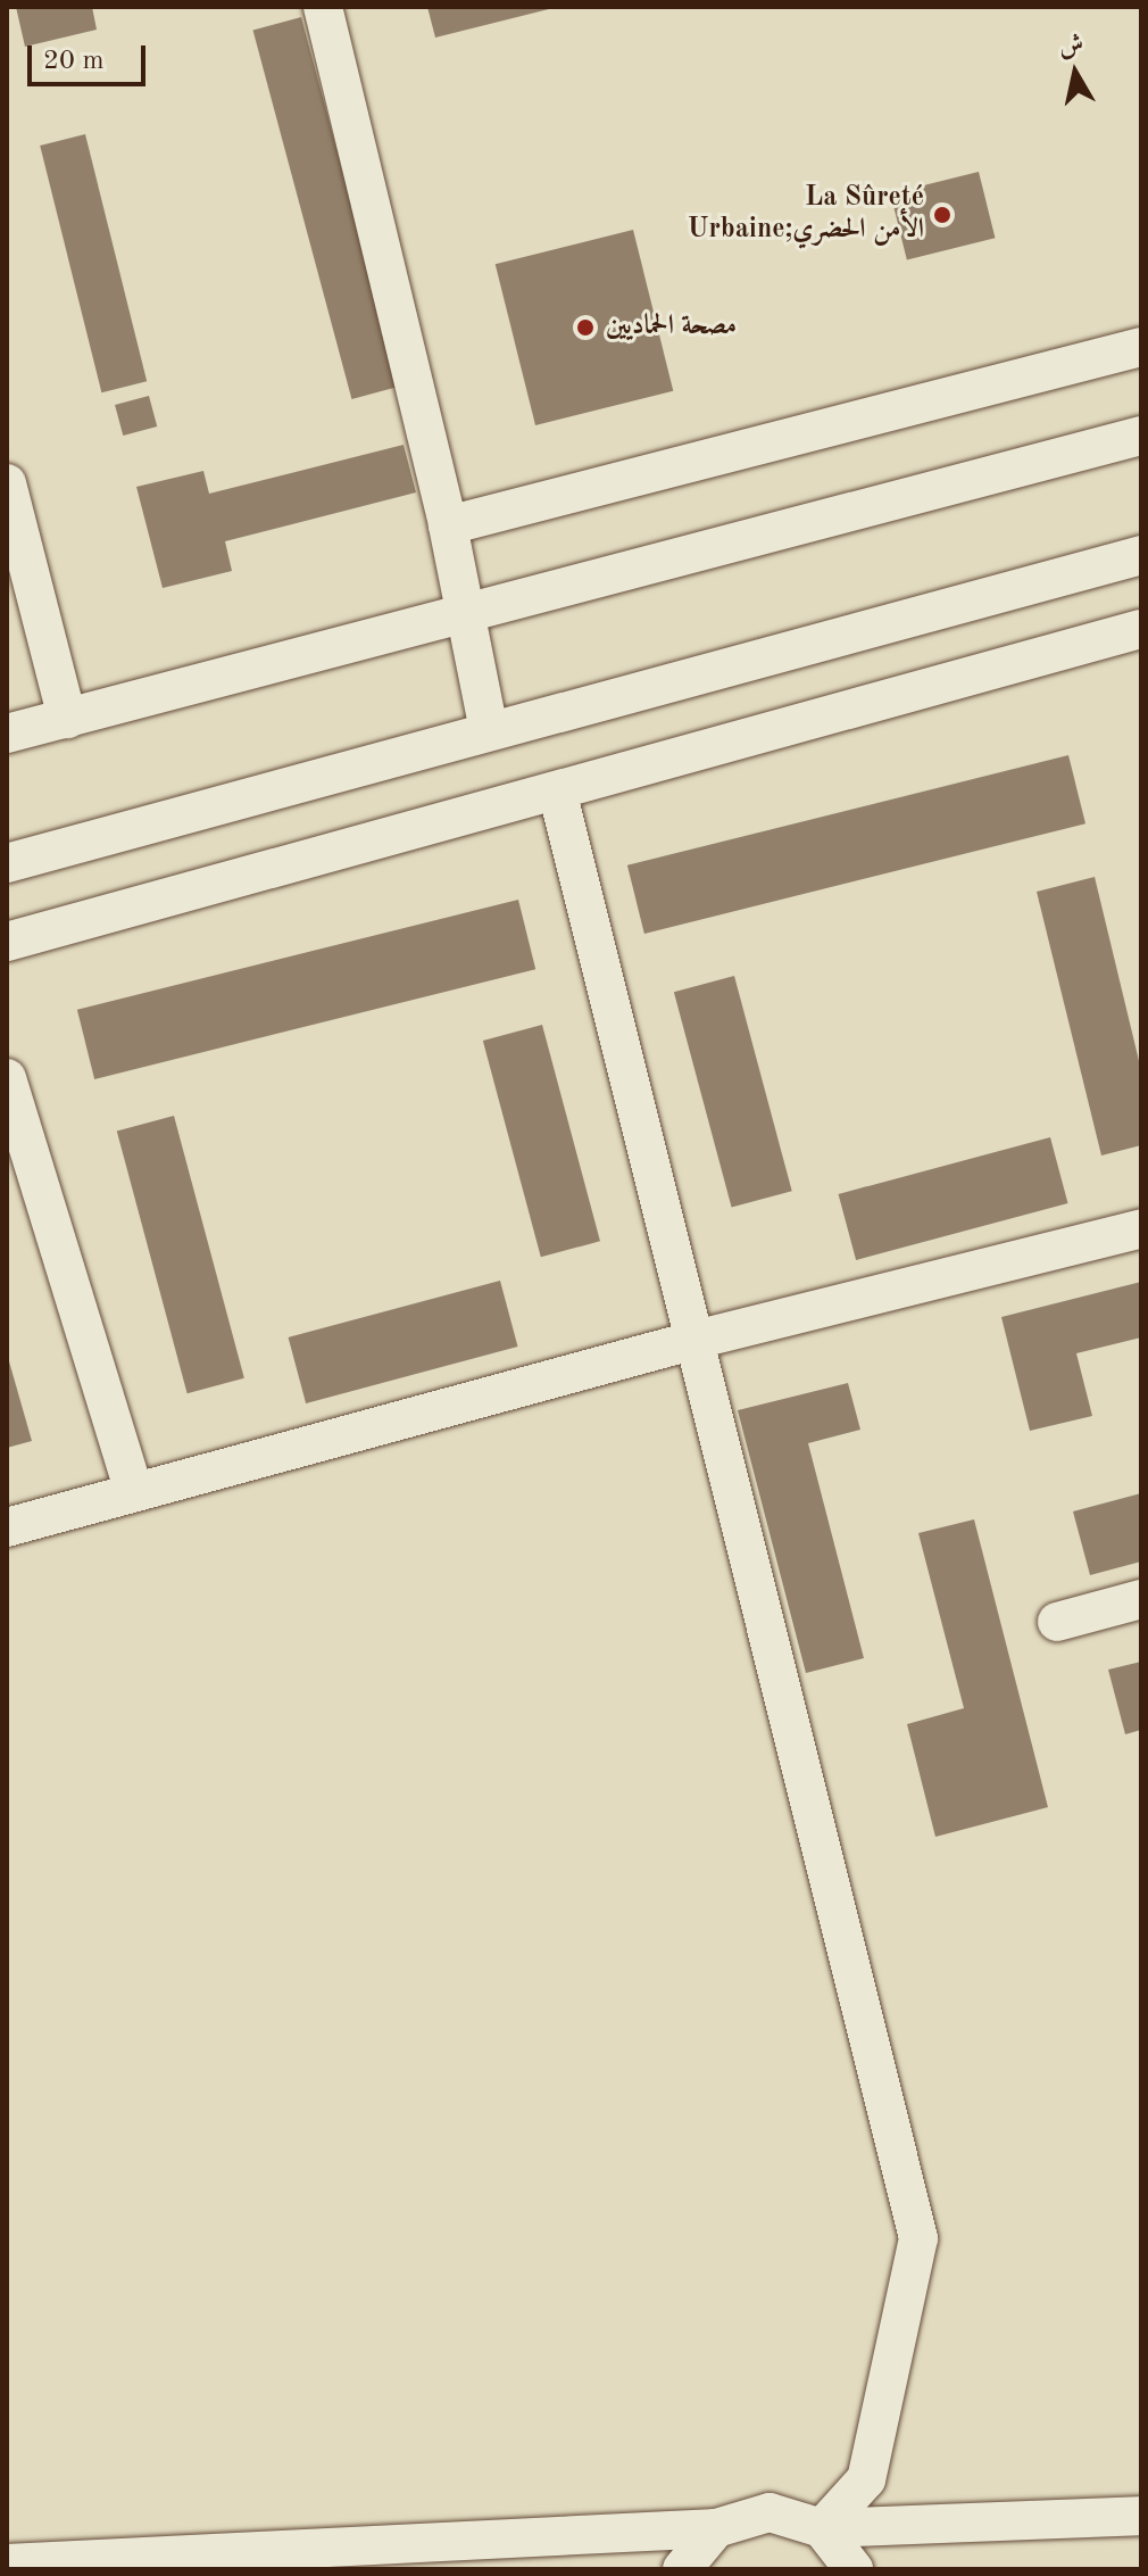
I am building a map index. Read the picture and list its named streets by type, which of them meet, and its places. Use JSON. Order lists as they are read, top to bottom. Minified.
{"places":["La Sûreté Urbaine;الأمن الحضري","مصحة الحماديين"],"scale_bar":"20 m","north":"top"}
